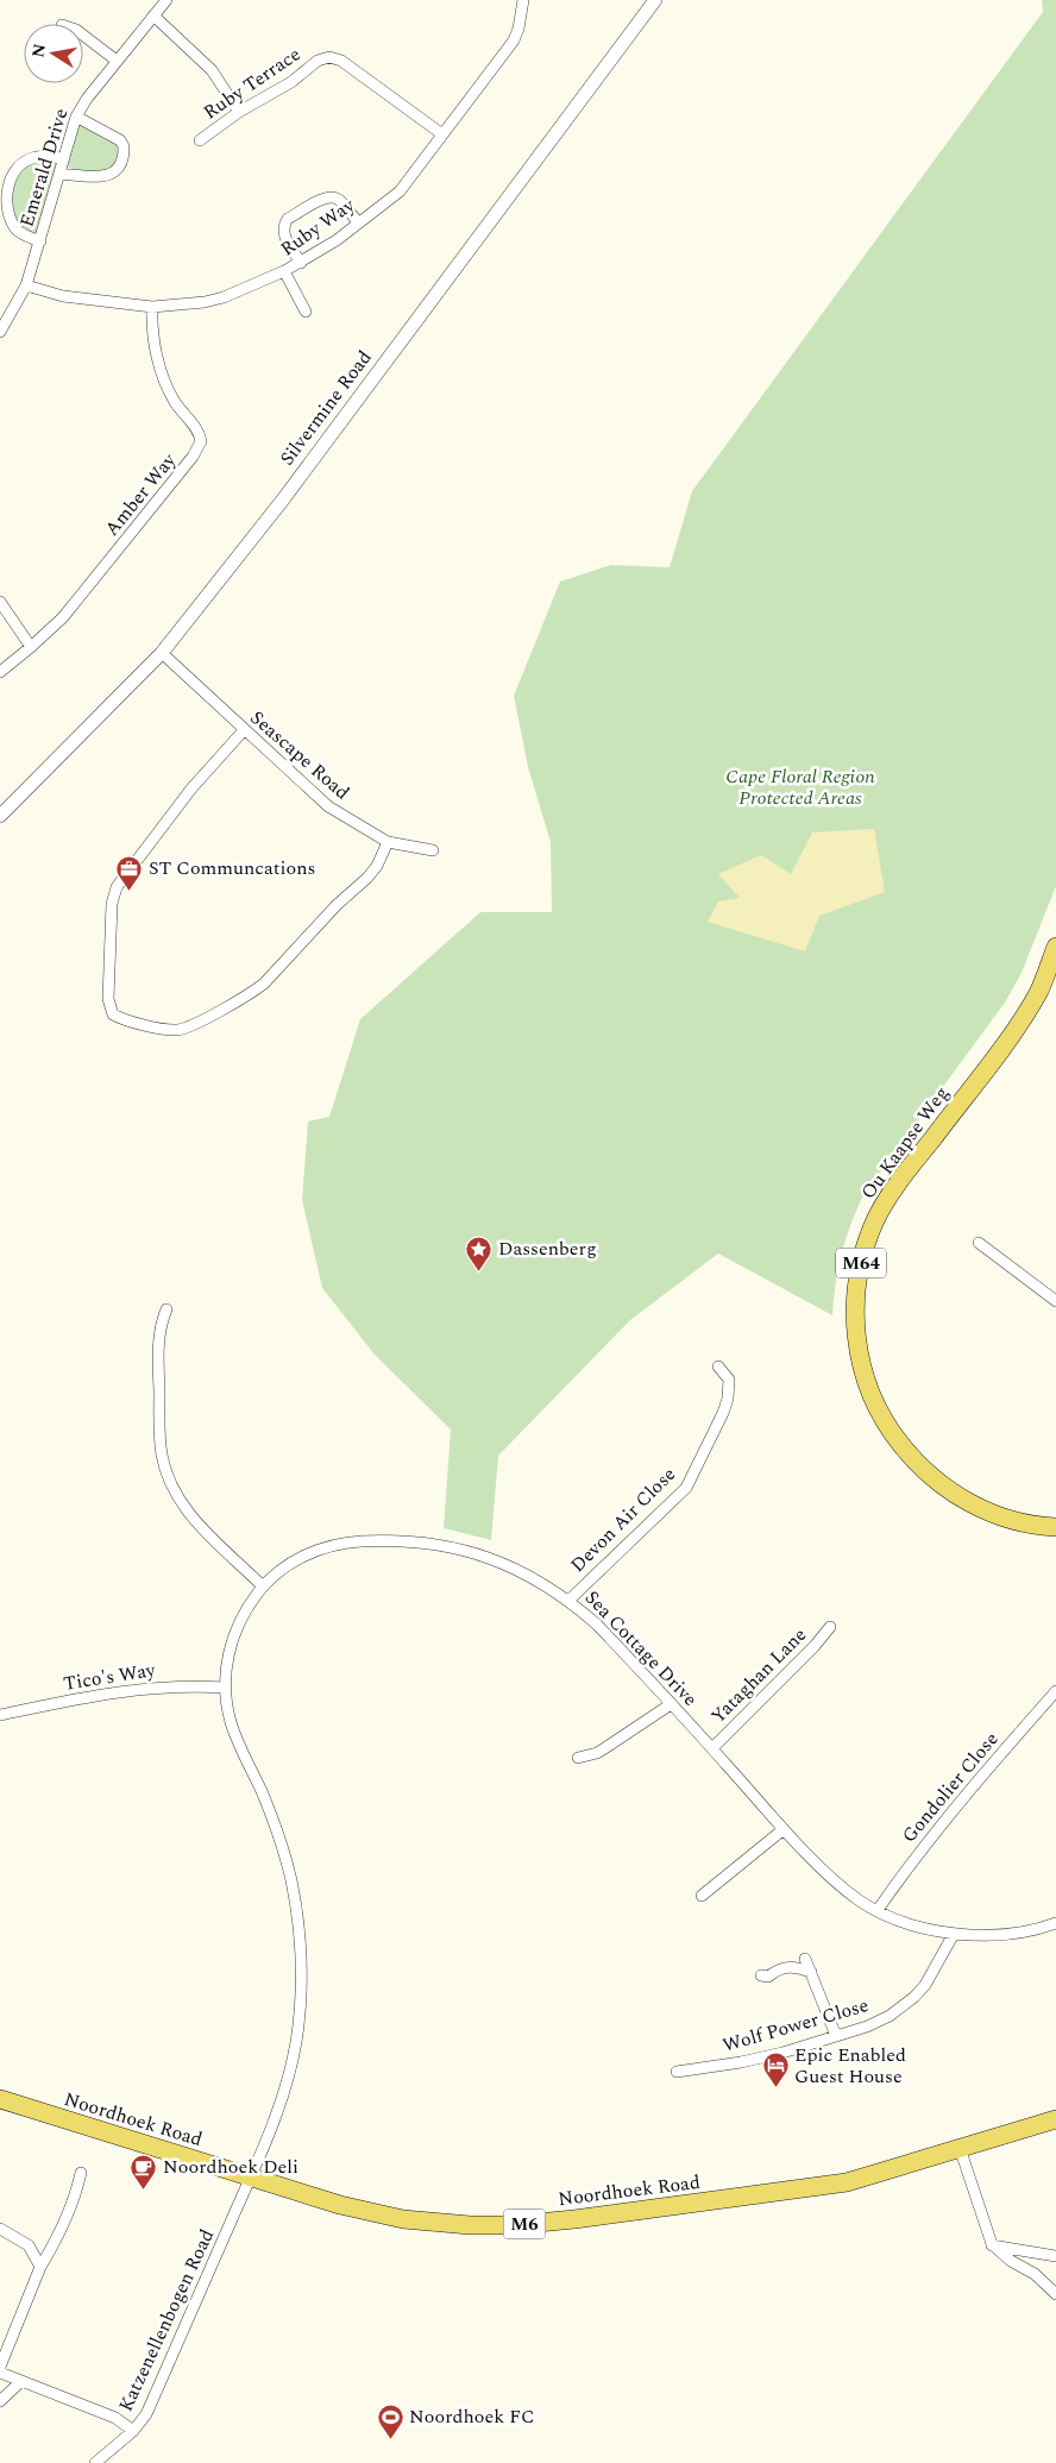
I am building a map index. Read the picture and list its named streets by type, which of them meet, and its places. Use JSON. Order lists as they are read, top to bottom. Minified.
{"streets":{"main road":["Ou Kaapse Weg","M64","Noordhoek Road","M6"],"street":["Ruby Terrace","Emerald Drive","Ruby Way","Silvermine Road","Amber Way","Seascape Road","Devon Air Close","Sea Cottage Drive","Yataghan Lane","Tico's Way","Gondolier Close","Wolf Power Close","Katzenellenbogen Road"]},"crossings":[["Ruby Terrace","Ruby Way"],["Emerald Drive","Ruby Way"],["Ruby Way","Amber Way"],["Silvermine Road","Seascape Road"],["Devon Air Close","Sea Cottage Drive"],["Sea Cottage Drive","Yataghan Lane"],["Sea Cottage Drive","Tico's Way"],["Sea Cottage Drive","Gondolier Close"],["Sea Cottage Drive","Wolf Power Close"],["Sea Cottage Drive","Noordhoek Road"],["Sea Cottage Drive","Katzenellenbogen Road"],["Noordhoek Road","Katzenellenbogen Road"]],"parks":["Cape Floral Region Protected Areas"],"places":{"office":["ST Communcations"],"place":["Dassenberg"],"hotel":["Epic Enabled Guest House"],"cafe":["Noordhoek Deli"],"sports":["Noordhoek FC"]},"north":"left"}
